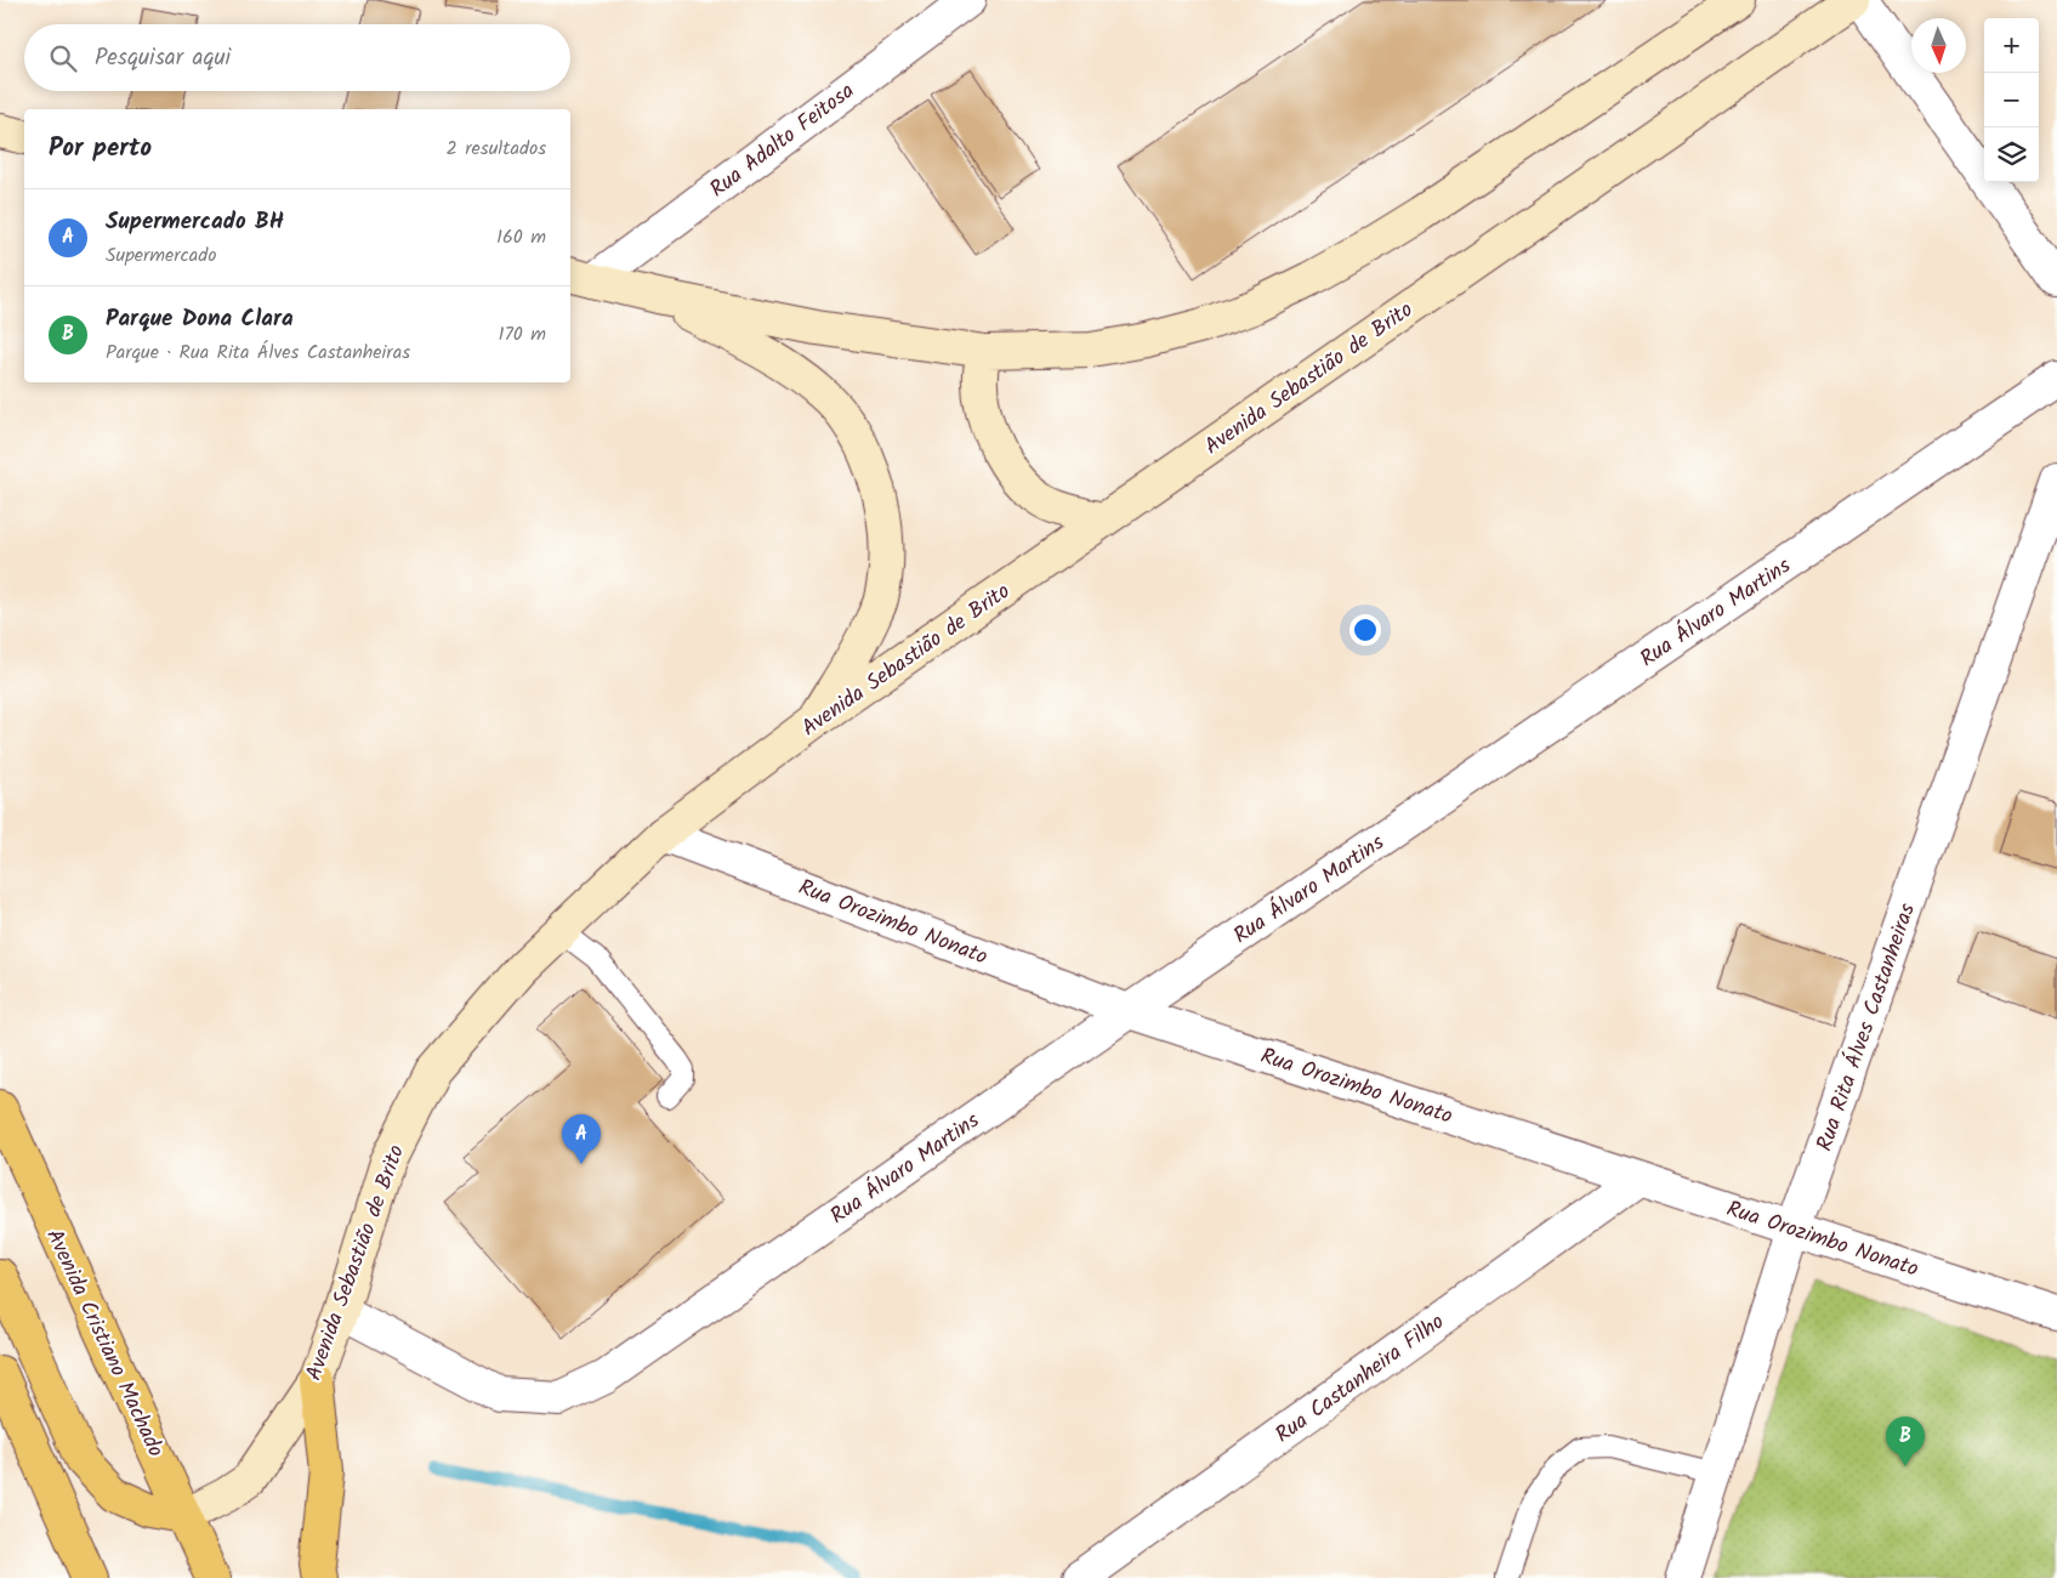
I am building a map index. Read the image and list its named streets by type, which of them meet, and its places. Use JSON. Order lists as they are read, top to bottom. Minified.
{"streets":{"highway":["Avenida Cristiano Machado"],"street":["Rua Adalto Feitosa","Avenida Sebastião de Brito","Rua Álvaro Martins","Rua Orozimbo Nonato","Rua Rita Álves Castanheiras","Rua Castanheira Filho"]},"crossings":[["Avenida Sebastião de Brito","Rua Álvaro Martins"],["Avenida Sebastião de Brito","Rua Orozimbo Nonato"],["Avenida Sebastião de Brito","Avenida Cristiano Machado"],["Rua Álvaro Martins","Rua Orozimbo Nonato"],["Rua Orozimbo Nonato","Rua Rita Álves Castanheiras"],["Rua Orozimbo Nonato","Rua Castanheira Filho"]],"north":"bottom","page":{"map_buttons":["+","−"],"search":"Pesquisar aqui","heading":["Por perto","2 resultados"],"list":[{"mark":"A","name":"Supermercado BH","note":"Supermercado","value":"160 m"},{"mark":"B","name":"Parque Dona Clara","note":"Parque · Rua Rita Álves Castanheiras","value":"170 m"}],"pins":["A","B"]}}
